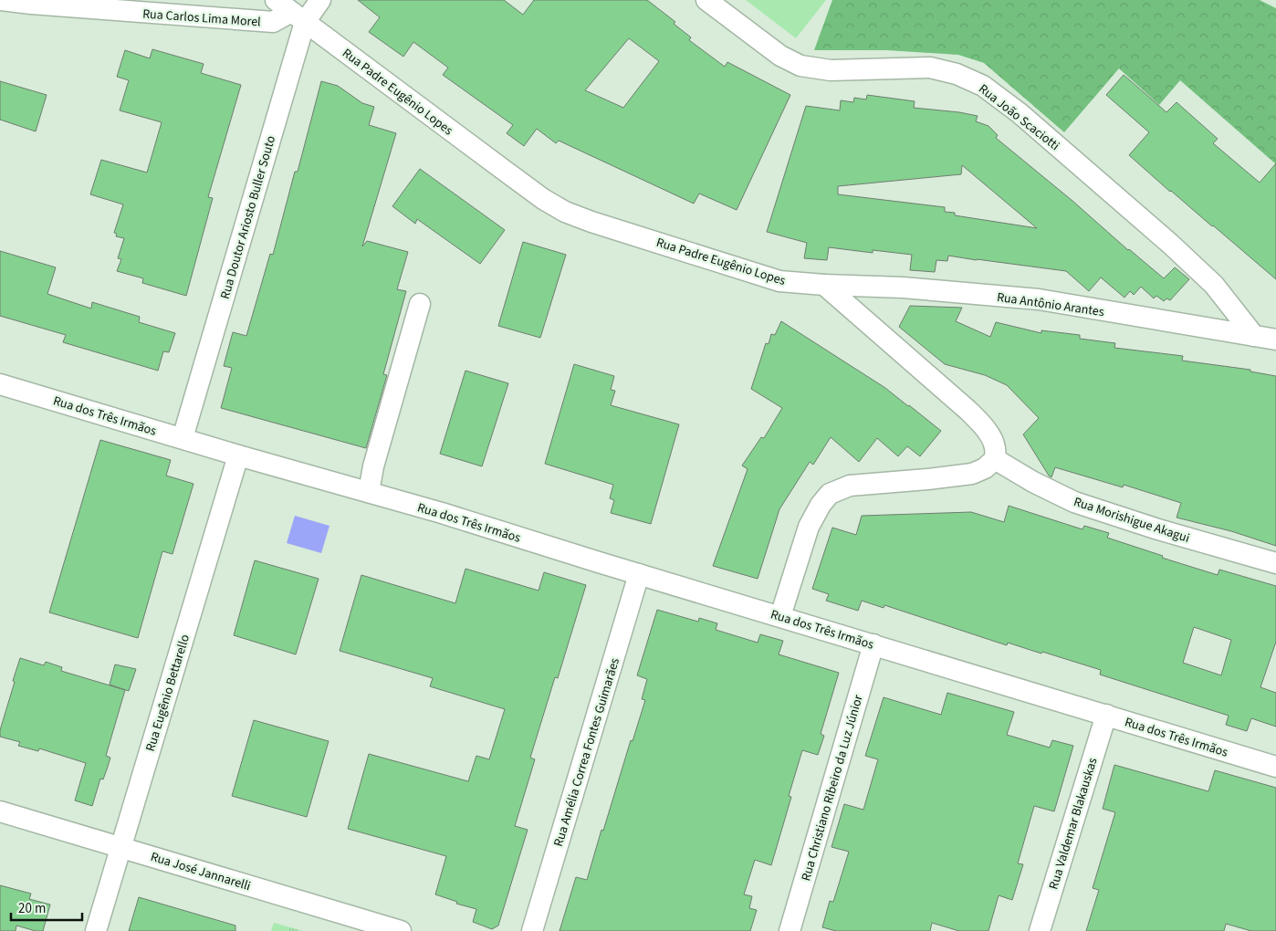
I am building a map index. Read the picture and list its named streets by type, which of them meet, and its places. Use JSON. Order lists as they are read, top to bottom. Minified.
{"streets":{"street":["Rua Carlos Lima Morel","Rua Padre Eugênio Lopes","Rua João Scaciotti","Rua Doutor Ariosto Buller Souto","Rua Antônio Arantes","Rua dos Três Irmãos","Rua Morishigue Akagui","Rua Eugênio Bettarello","Rua Amélia Correa Fontes Guimarães","Rua Christiano Ribeiro da Luz Júnior","Rua Valdemar Blakauskas","Rua José Jannarelli"]},"crossings":[["Rua Carlos Lima Morel","Rua Padre Eugênio Lopes"],["Rua Carlos Lima Morel","Rua Doutor Ariosto Buller Souto"],["Rua Padre Eugênio Lopes","Rua Doutor Ariosto Buller Souto"],["Rua Padre Eugênio Lopes","Rua Antônio Arantes"],["Rua João Scaciotti","Rua Antônio Arantes"],["Rua Doutor Ariosto Buller Souto","Rua dos Três Irmãos"],["Rua dos Três Irmãos","Rua Eugênio Bettarello"],["Rua dos Três Irmãos","Rua Amélia Correa Fontes Guimarães"],["Rua dos Três Irmãos","Rua Christiano Ribeiro da Luz Júnior"],["Rua dos Três Irmãos","Rua Valdemar Blakauskas"],["Rua Eugênio Bettarello","Rua José Jannarelli"]],"scale_bar":"20 m"}
